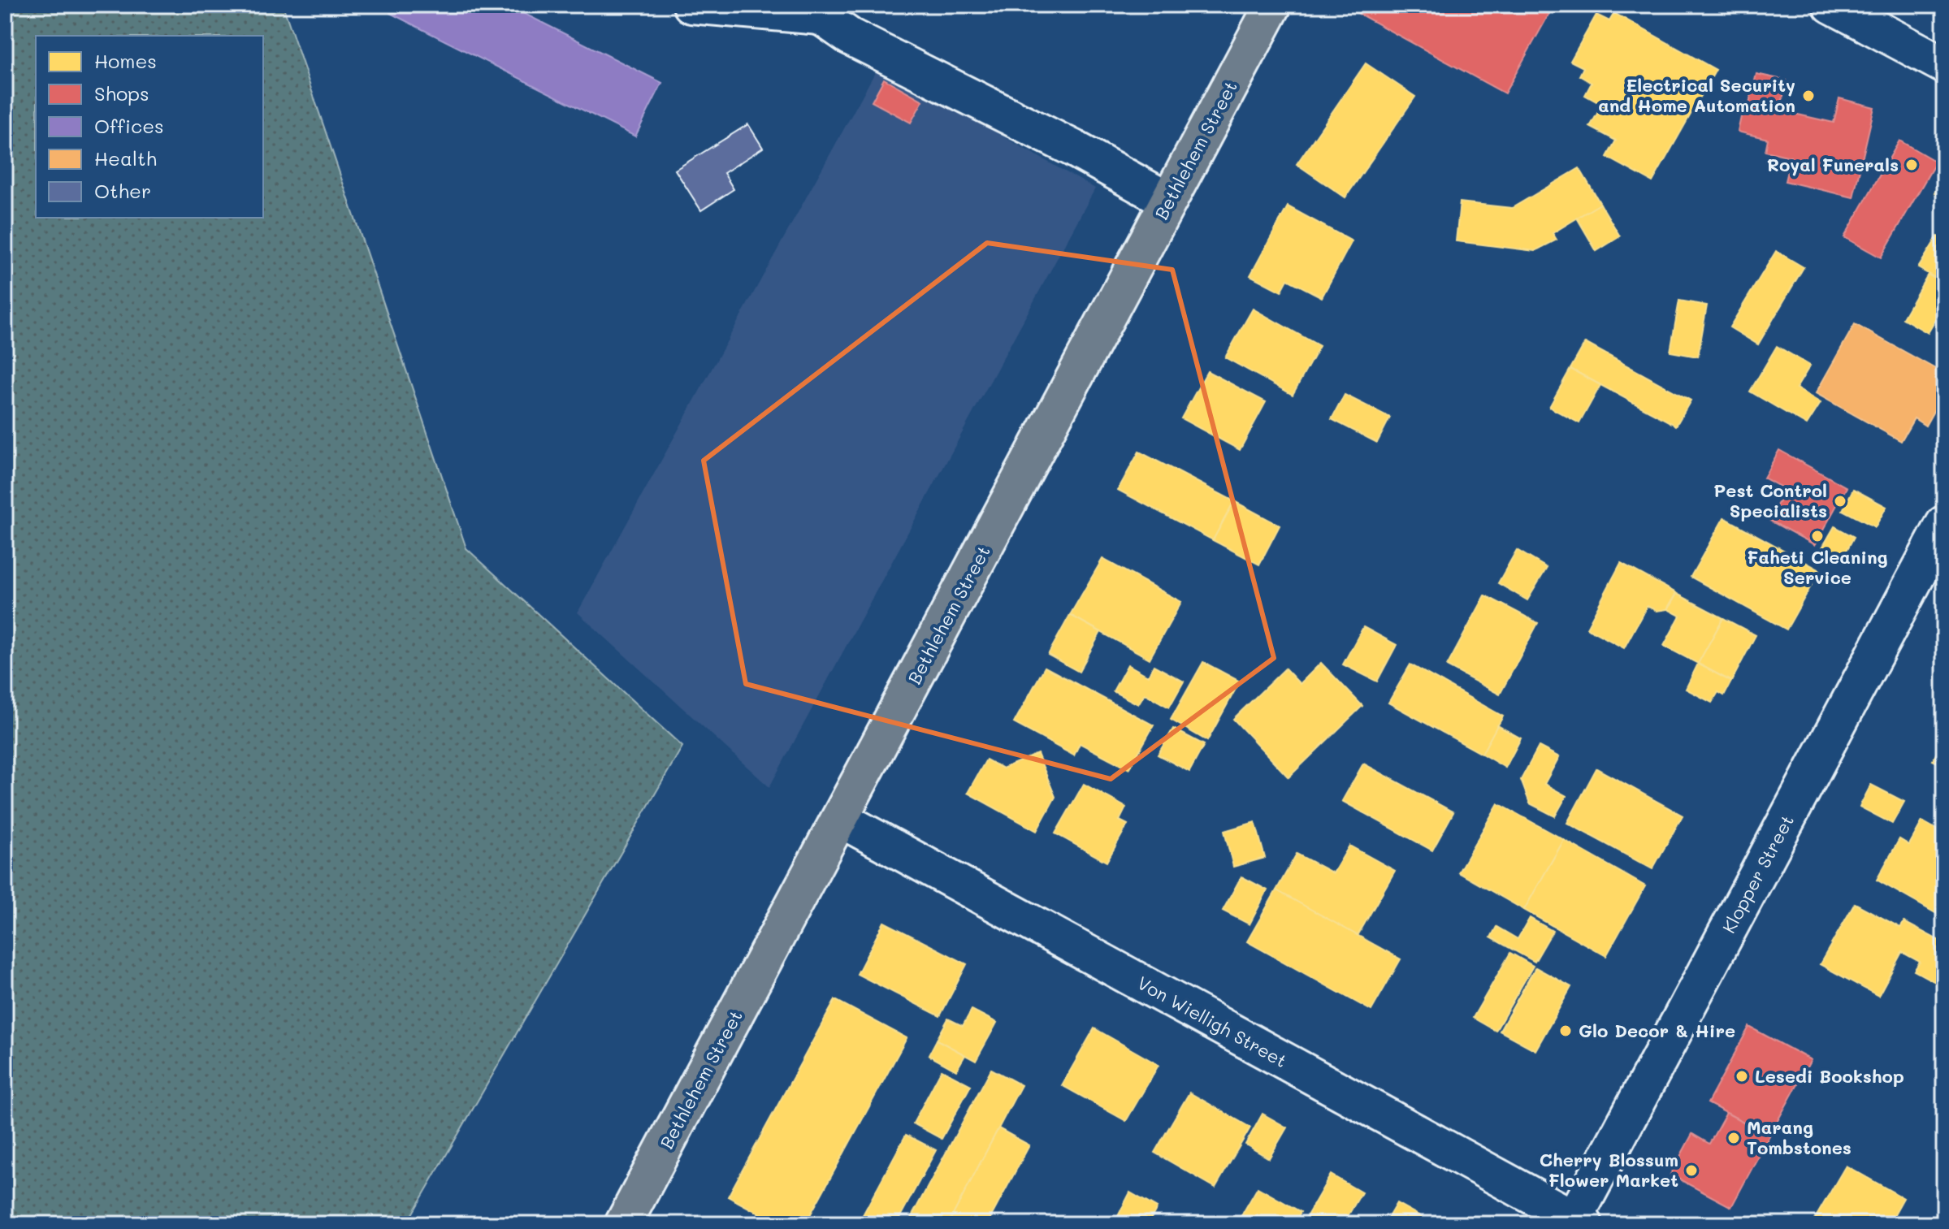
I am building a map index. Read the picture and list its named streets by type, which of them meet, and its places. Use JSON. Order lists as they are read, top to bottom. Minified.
{"streets":{"main road":["Bethlehem Street"],"street":["Klopper Street","Von Wielligh Street"]},"crossings":[["Bethlehem Street","Von Wielligh Street"],["Klopper Street","Von Wielligh Street"]],"places":["Electrical Security and Home Automation","Royal Funerals","Pest Control Specialists","Faheti Cleaning Service","Glo Decor & Hire","Lesedi Bookshop","Marang Tombstones","Cherry Blossum Flower Market"],"legend":["Homes","Shops","Offices","Health","Other"]}
